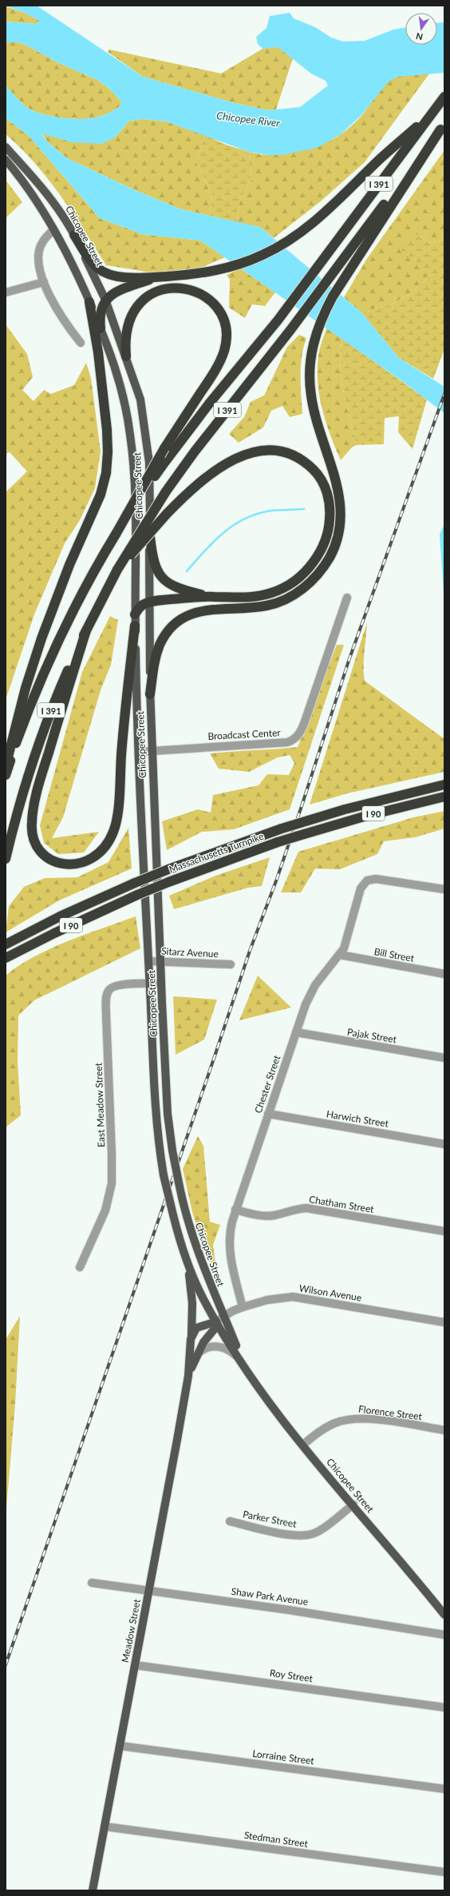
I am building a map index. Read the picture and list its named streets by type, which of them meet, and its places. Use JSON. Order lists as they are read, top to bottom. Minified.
{"streets":{"highway":["I 391","I 90","Massachusetts Turnpike"],"main road":["Chicopee Street","Meadow Street"],"street":["Broadcast Center","Sitarz Avenue","Bill Street","Pajak Street","Chester Street","East Meadow Street","Harwich Street","Chatham Street","Wilson Avenue","Florence Street","Parker Street","Shaw Park Avenue","Roy Street","Lorraine Street","Stedman Street"]},"crossings":[["Chicopee Street","Broadcast Center"],["Chicopee Street","Sitarz Avenue"],["Chicopee Street","East Meadow Street"],["Chicopee Street","Wilson Avenue"],["Chicopee Street","Florence Street"],["Chicopee Street","Parker Street"],["Chicopee Street","Meadow Street"],["Bill Street","Chester Street"],["Pajak Street","Chester Street"],["Chester Street","Harwich Street"],["Chester Street","Chatham Street"],["Chester Street","Wilson Avenue"],["Wilson Avenue","Meadow Street"],["Shaw Park Avenue","Meadow Street"],["Meadow Street","Roy Street"],["Meadow Street","Lorraine Street"],["Meadow Street","Stedman Street"]],"water":["Chicopee River"],"north":"bottom"}
